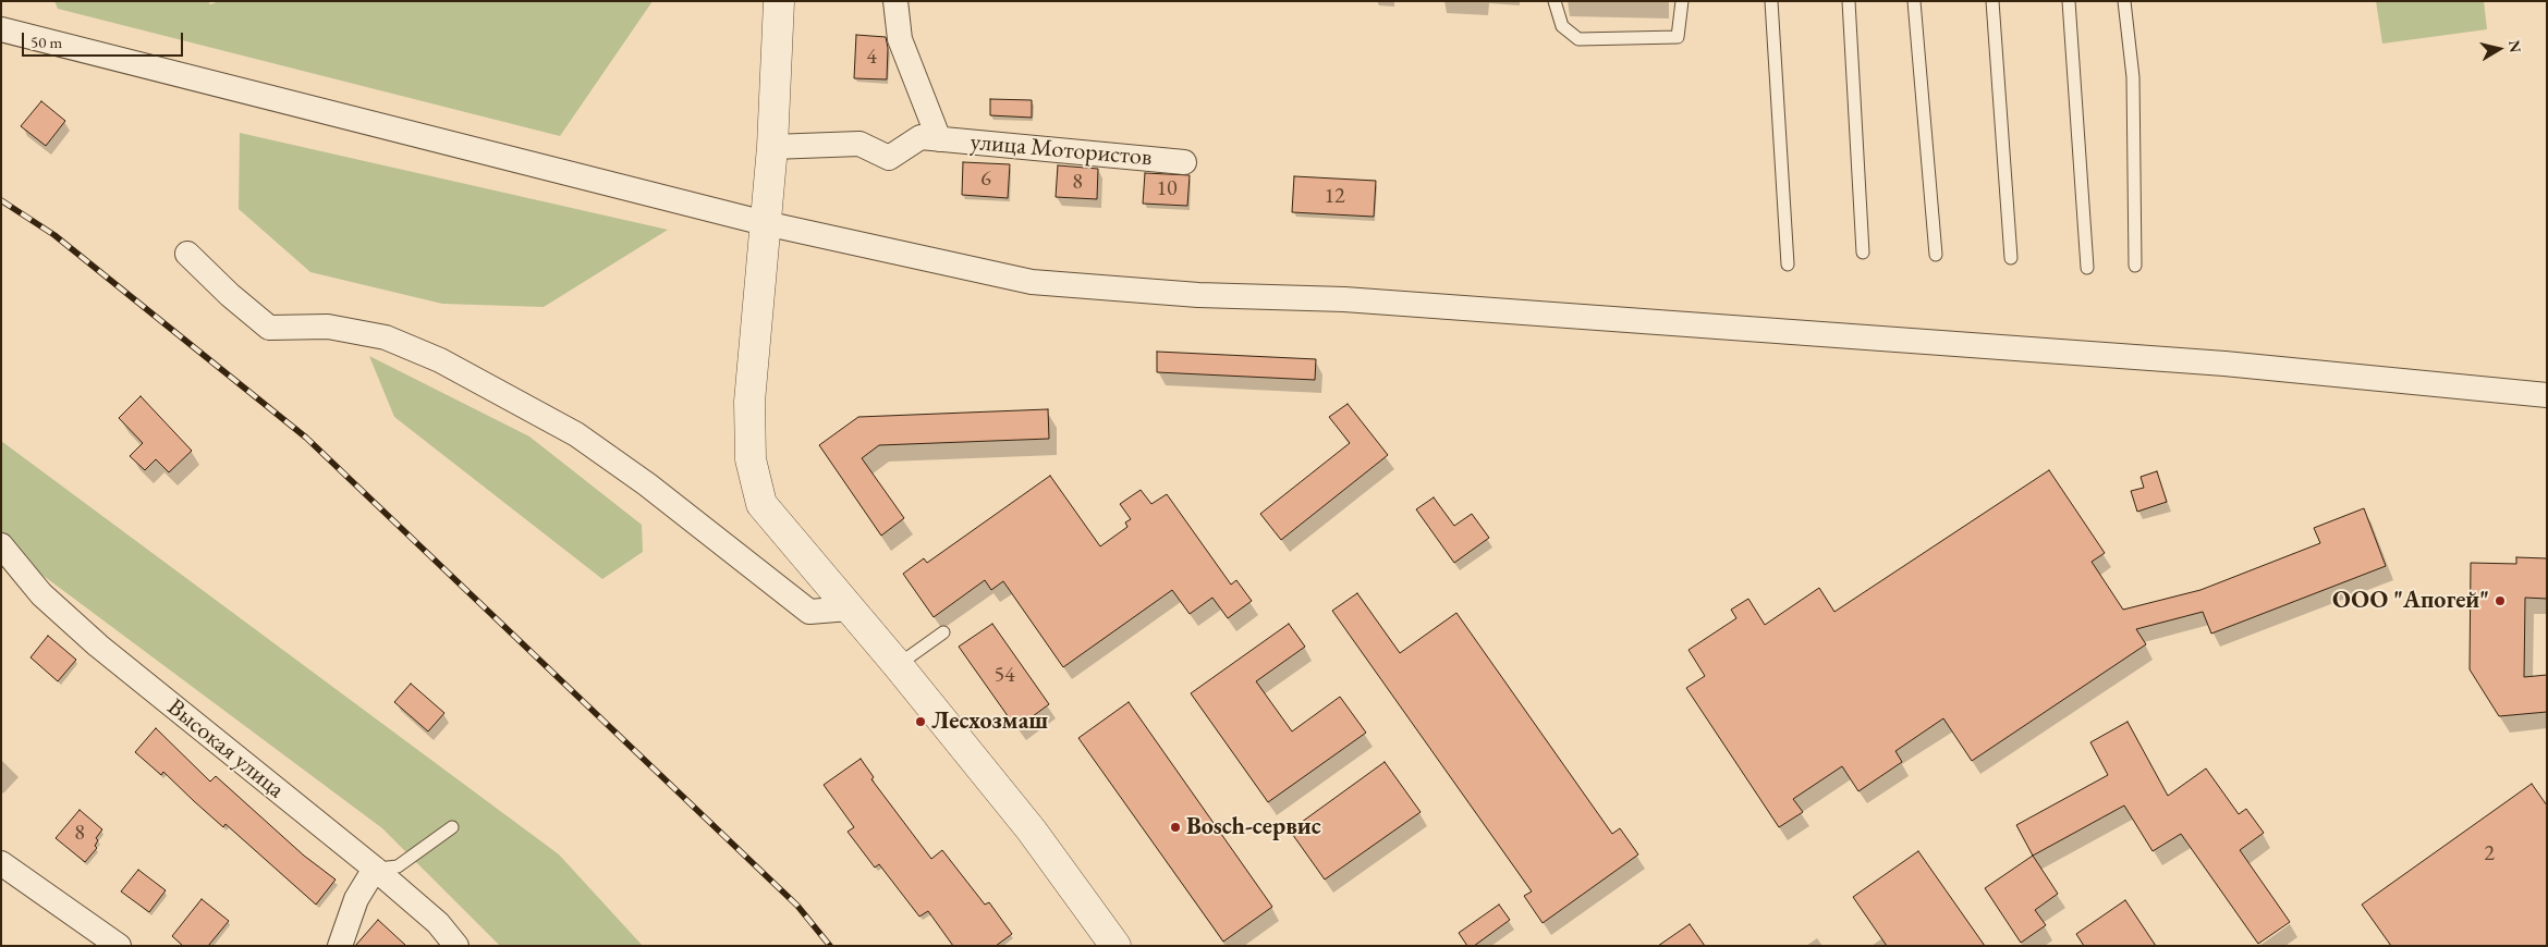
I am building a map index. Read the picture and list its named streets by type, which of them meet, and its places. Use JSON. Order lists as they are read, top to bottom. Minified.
{"streets":{"street":["улица Мотористов","Высокая улица"]},"places":["ООО \"Апогей\"","Лесхозмаш","Bosch-сервис"],"house_numbers":["4","6","8","10","12","54","8","2"],"scale_bar":"50 m","north":"right"}
